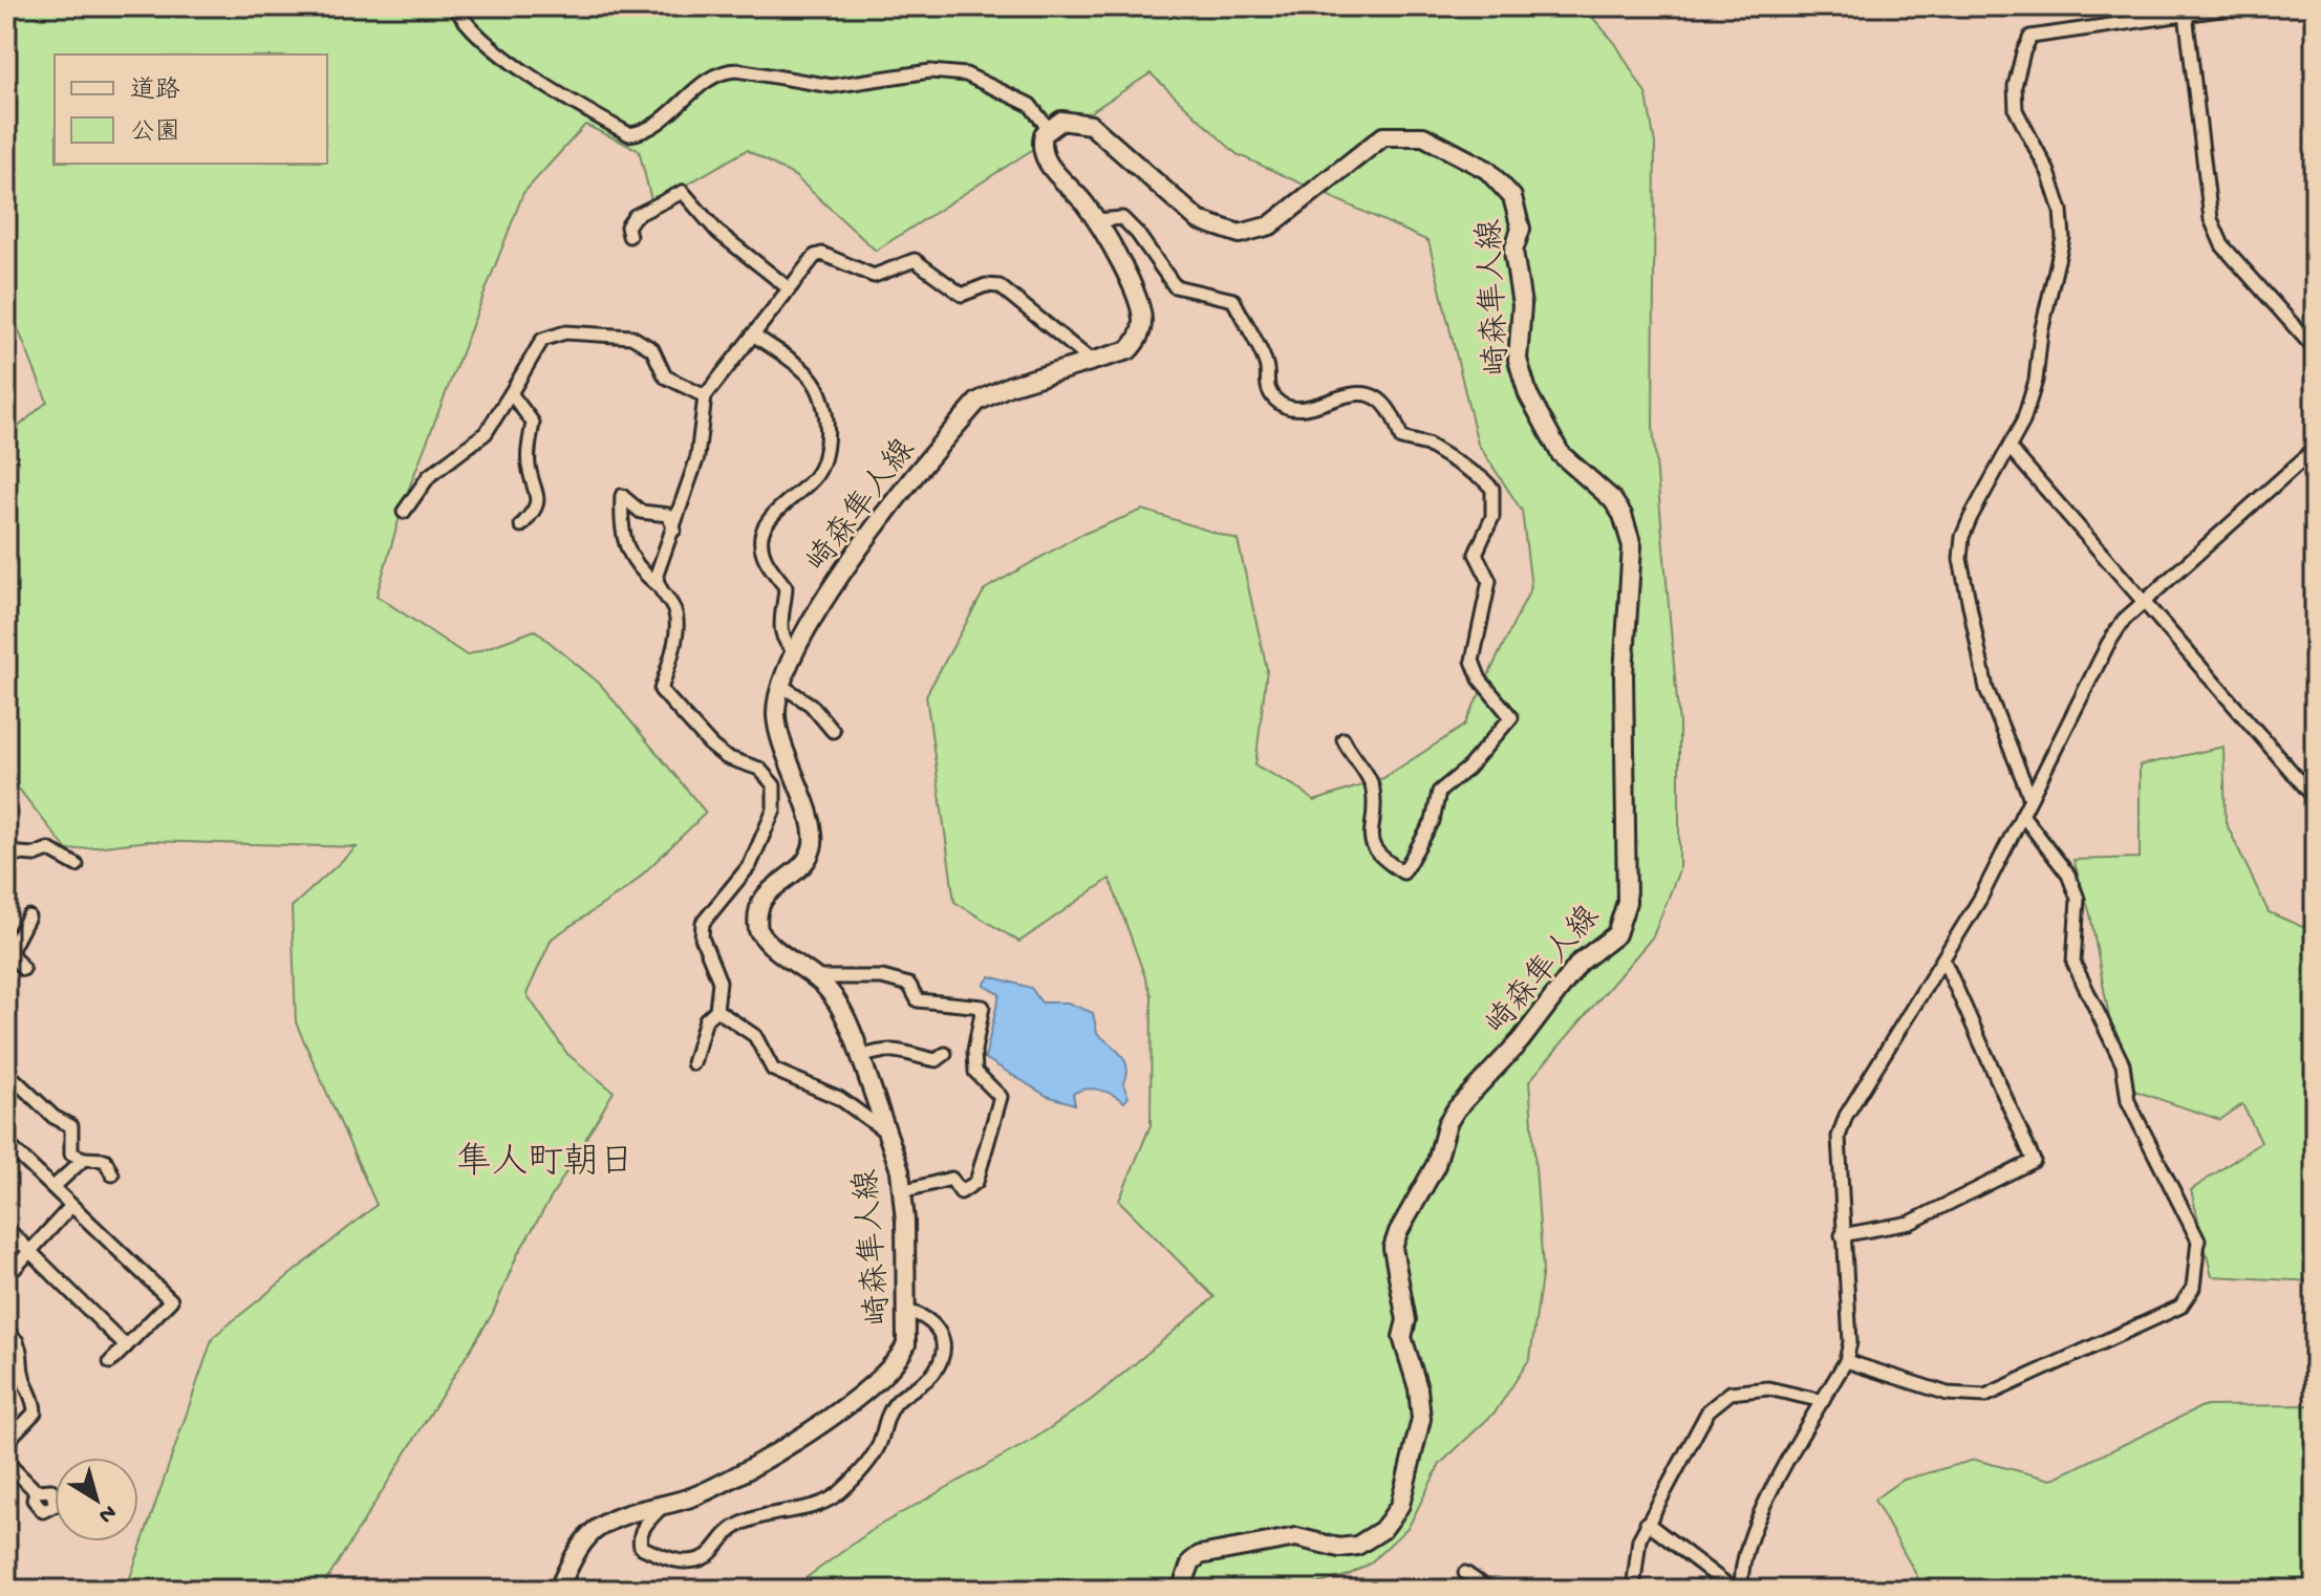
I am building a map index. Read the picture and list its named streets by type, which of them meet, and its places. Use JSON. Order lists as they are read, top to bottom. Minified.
{"streets":{"main road":["崎森隼人線"]},"districts":["隼人町朝日"],"legend":["道路","公園"],"north":"bottom right"}
